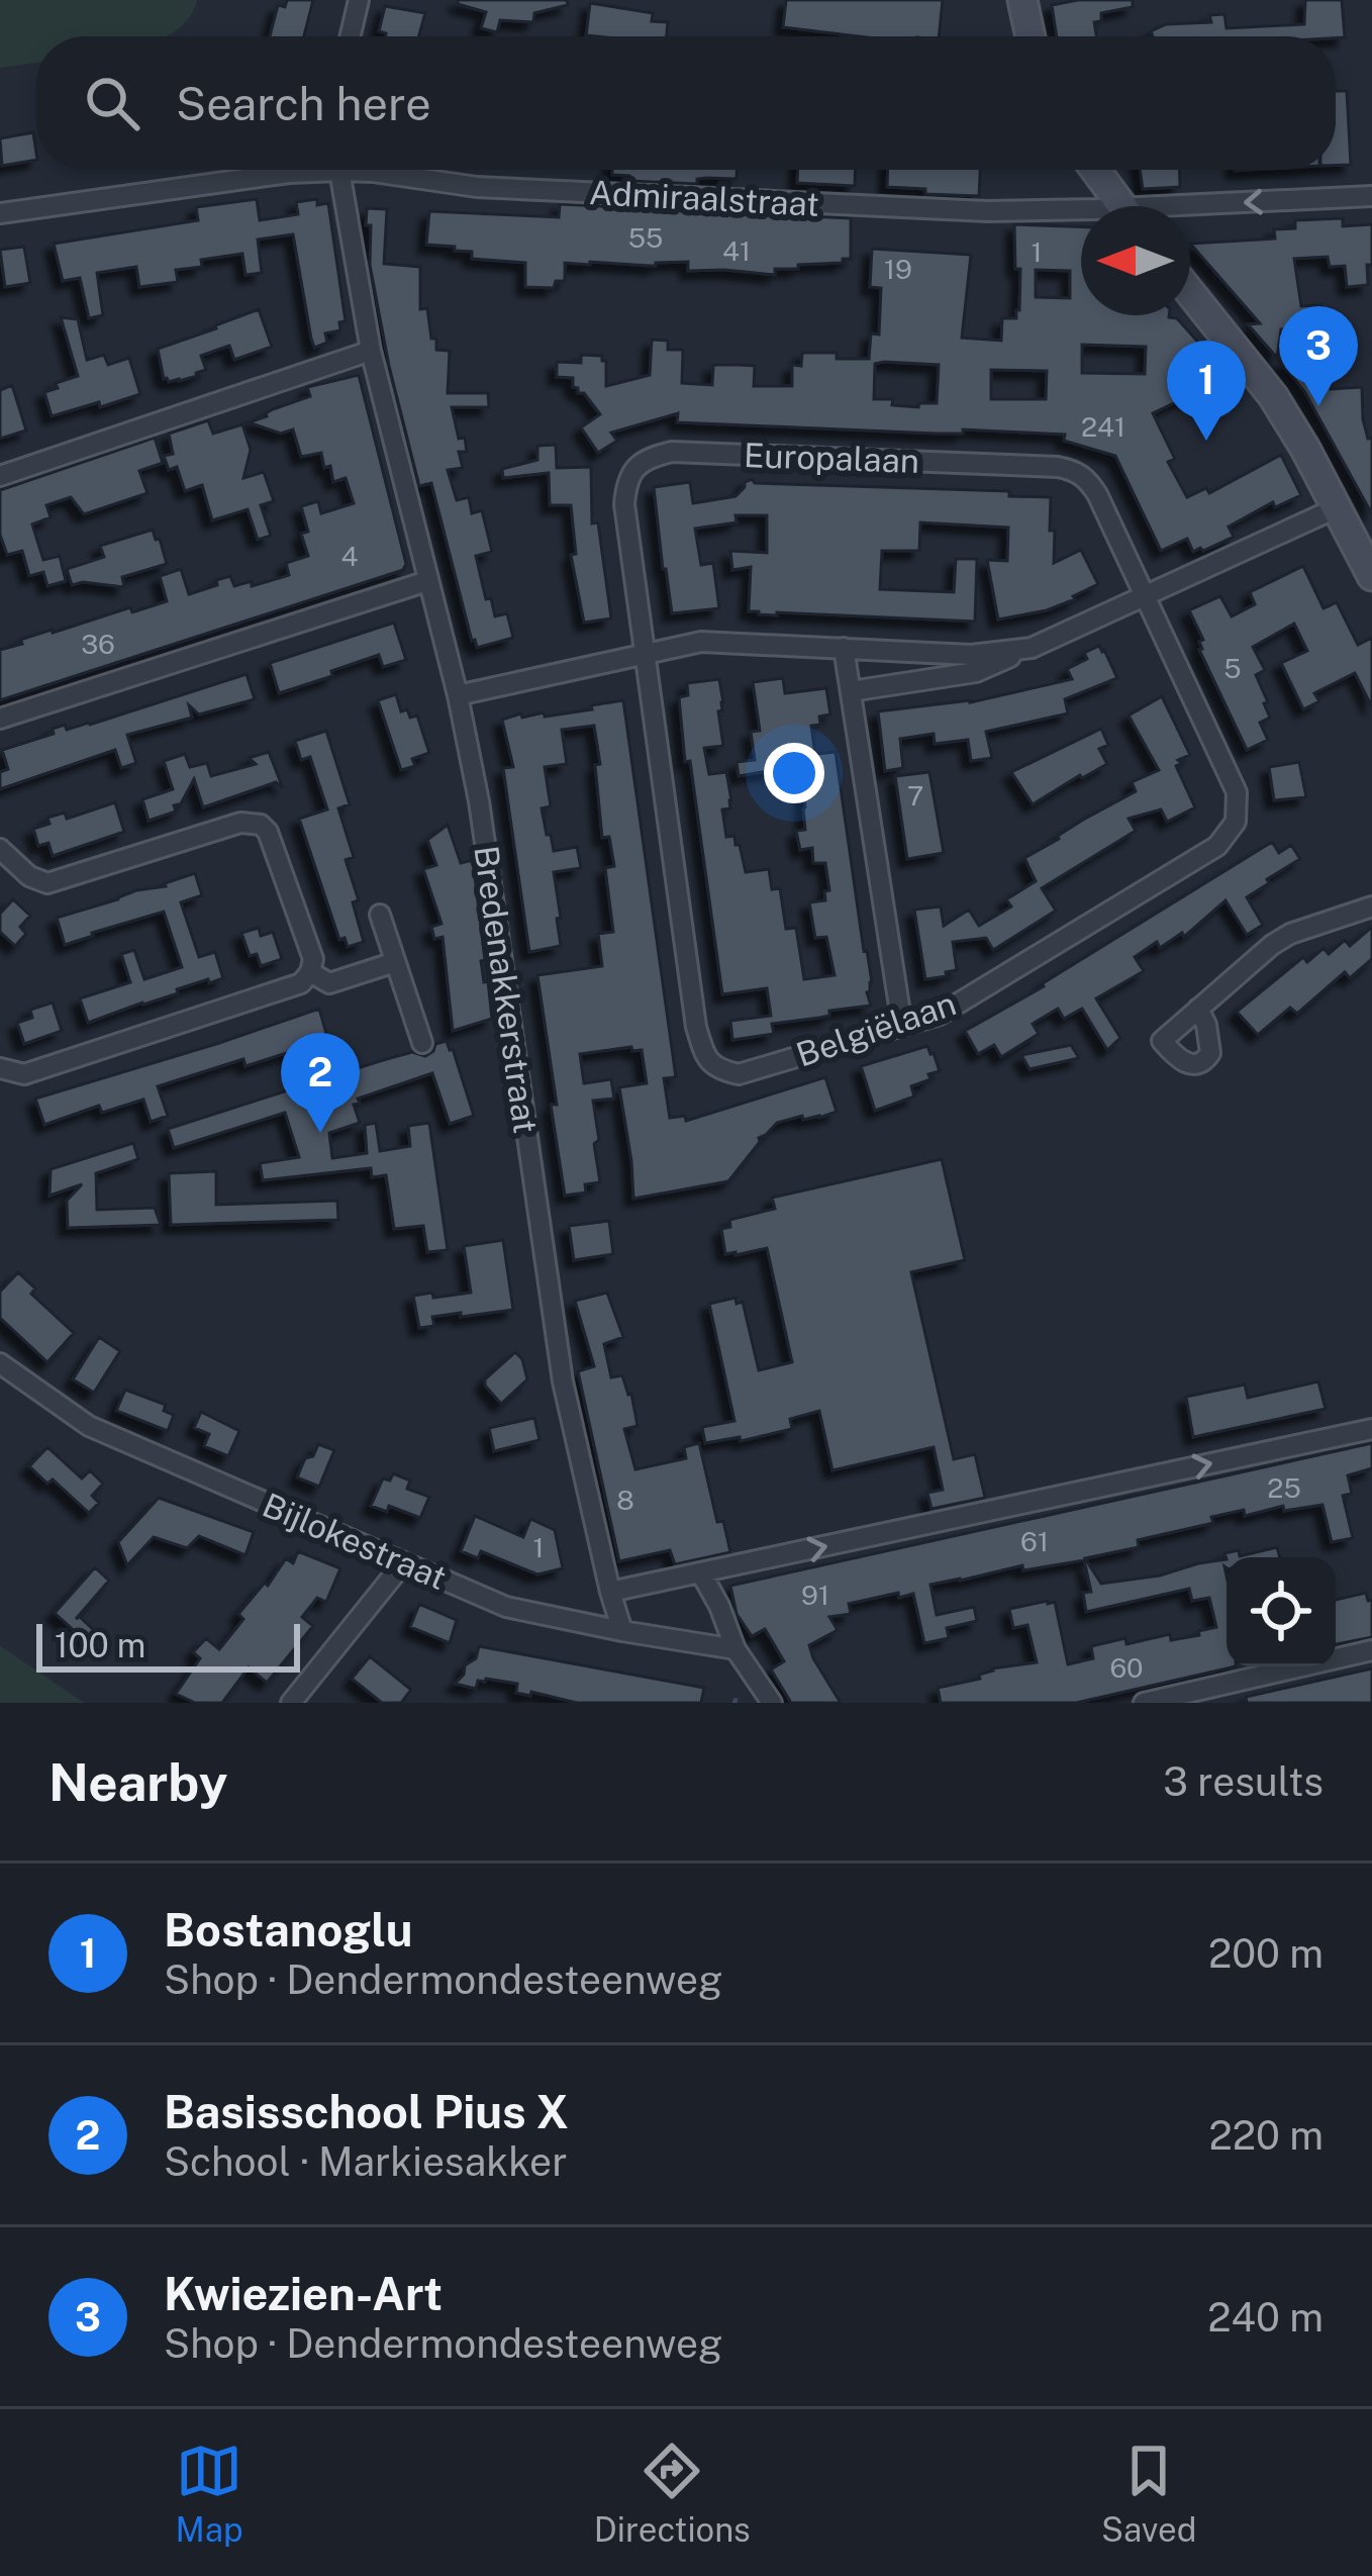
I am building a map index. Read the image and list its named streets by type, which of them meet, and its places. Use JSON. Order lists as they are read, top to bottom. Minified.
{"streets":{"street":["Admiraalstraat","Europalaan","Bredenakkerstraat","Belgiëlaan","Bijlokestraat"]},"crossings":[["Europalaan","Belgiëlaan"],["Bredenakkerstraat","Bijlokestraat"]],"house_numbers":["55","41","1","19","241","4","36","5","7","25","8","61","1","91","60"],"scale_bar":"100 m","north":"left","page":{"search":"Search here","pins":["3","1","2"],"scale":"100 m","heading":["Nearby","3 results"],"list":[{"mark":"1","name":"Bostanoglu","note":"Shop · Dendermondesteenweg","value":"200 m"},{"mark":"2","name":"Basisschool Pius X","note":"School · Markiesakker","value":"220 m"},{"mark":"3","name":"Kwiezien-Art","note":"Shop · Dendermondesteenweg","value":"240 m"}],"nav":["Map","Directions","Saved"]}}
